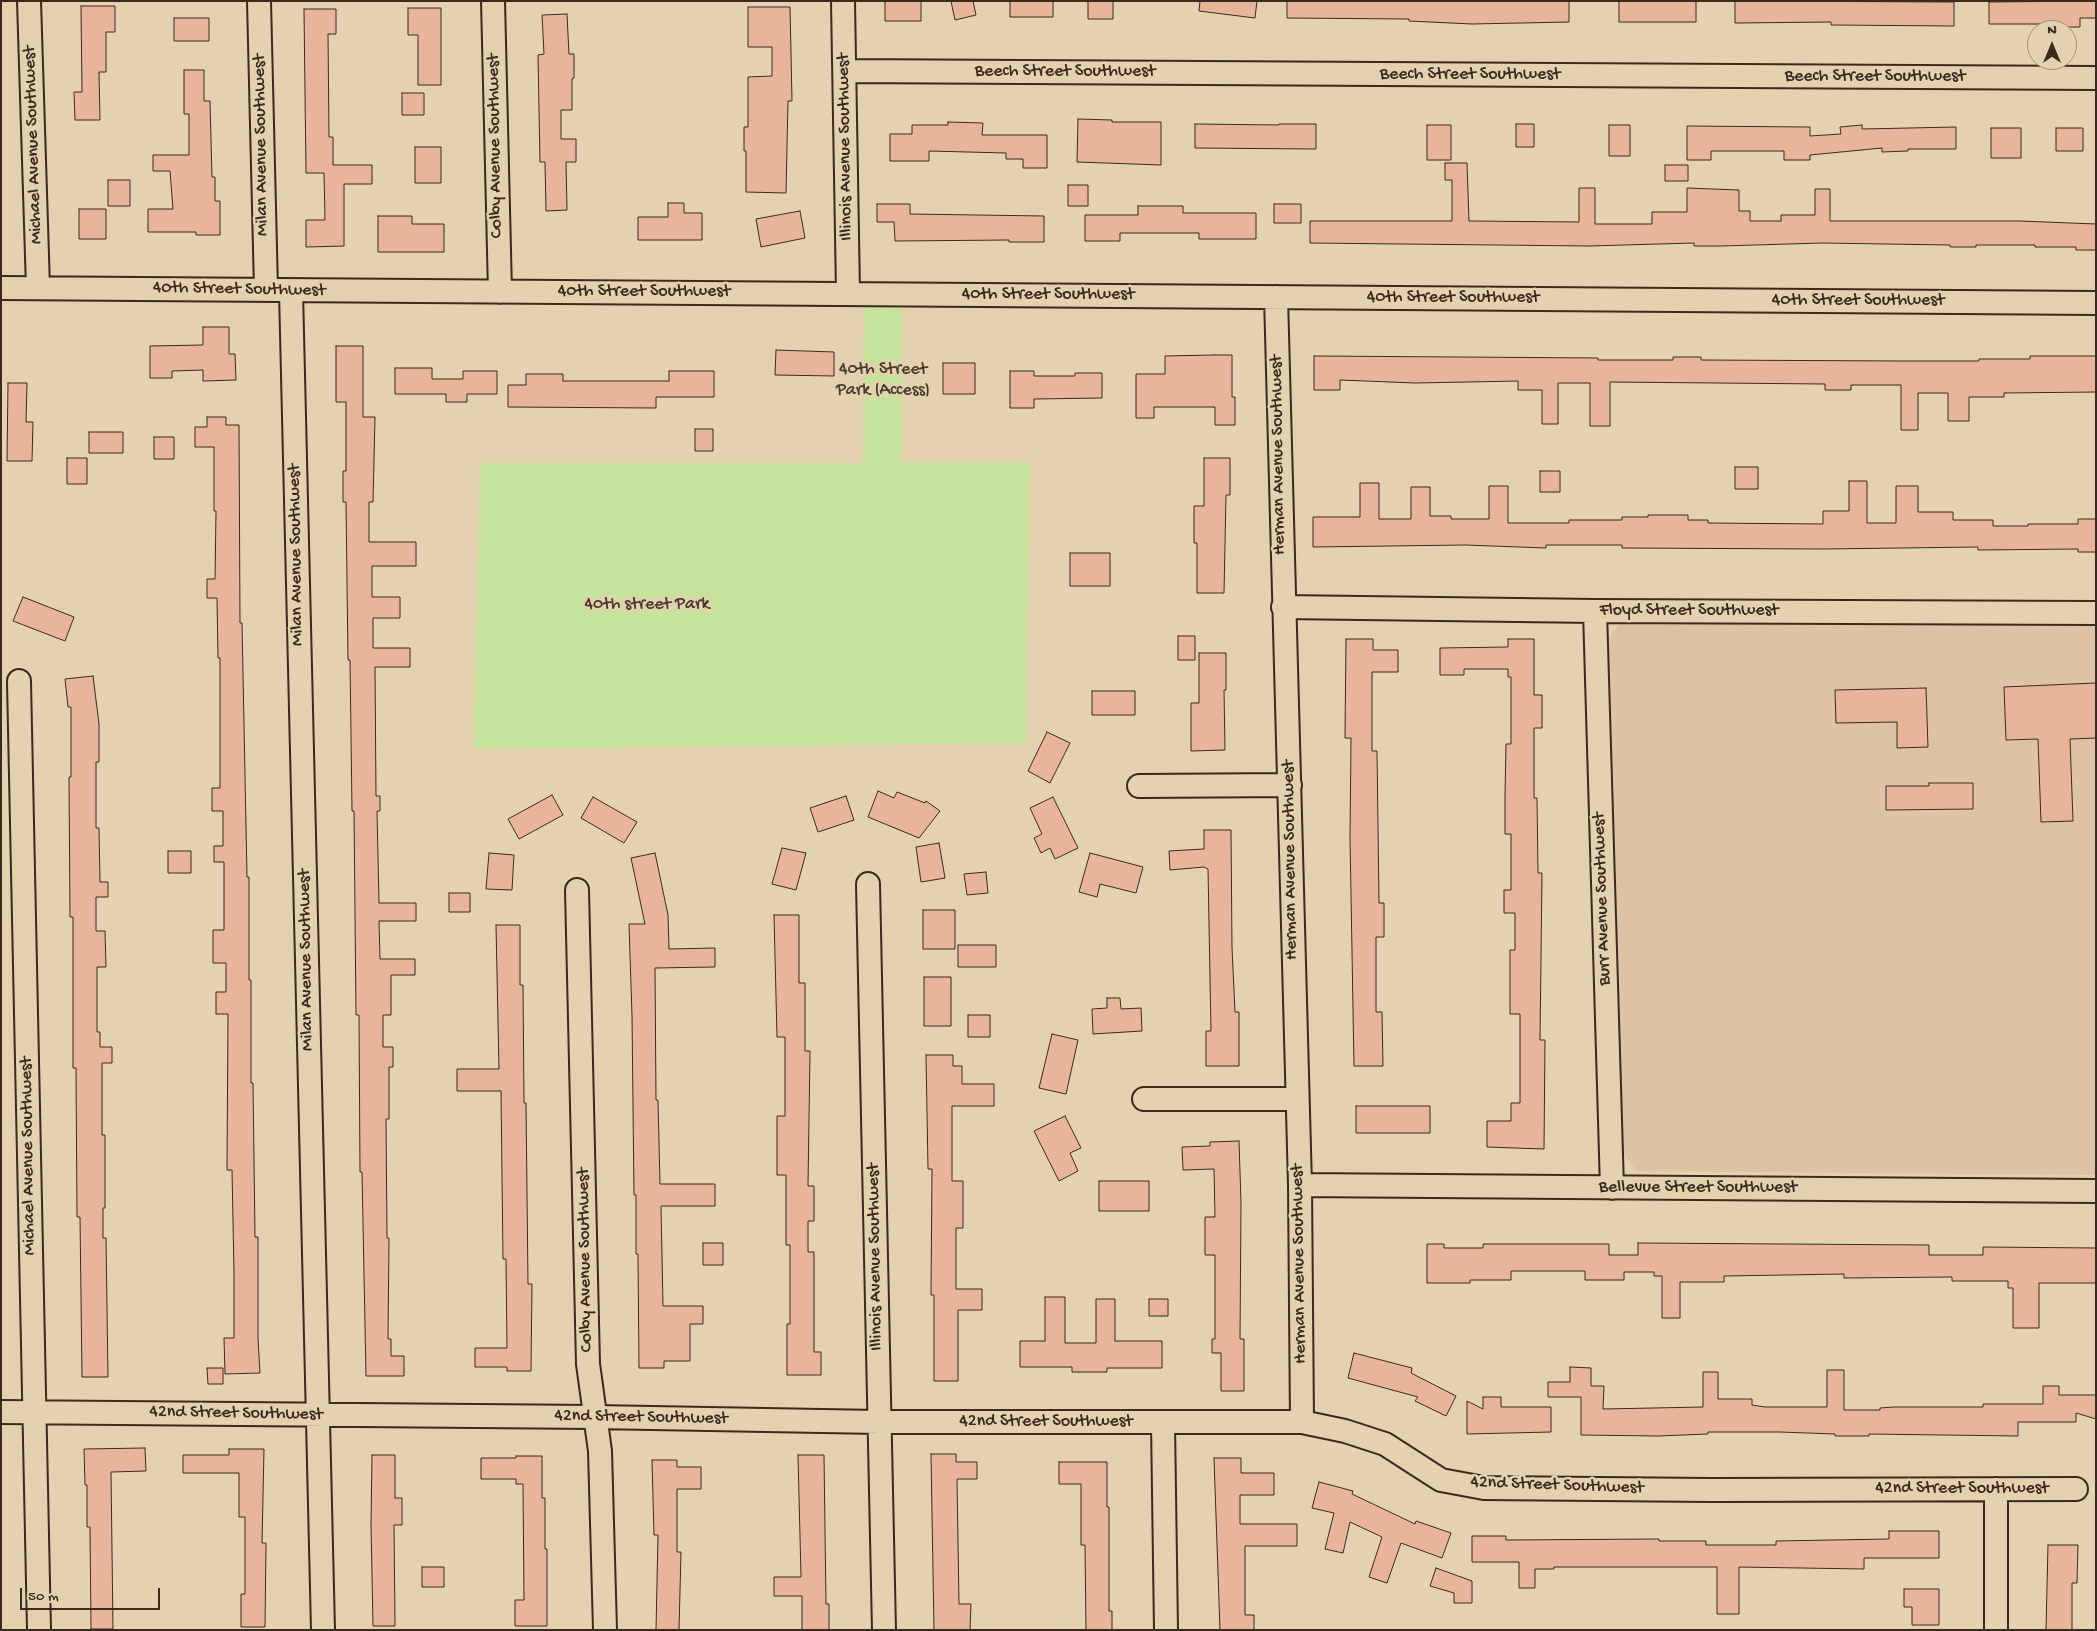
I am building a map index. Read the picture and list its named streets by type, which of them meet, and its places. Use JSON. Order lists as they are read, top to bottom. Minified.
{"streets":{"street":["Beech Street Southwest","Michael Avenue Southwest","Milan Avenue Southwest","Colby Avenue Southwest","Illinois Avenue Southwest","40th Street Southwest","Herman Avenue Southwest","Floyd Street Southwest","Burr Avenue Southwest","Bellevue Street Southwest","42nd Street Southwest"]},"crossings":[["Beech Street Southwest","Illinois Avenue Southwest"],["Michael Avenue Southwest","40th Street Southwest"],["Michael Avenue Southwest","42nd Street Southwest"],["Milan Avenue Southwest","40th Street Southwest"],["Milan Avenue Southwest","42nd Street Southwest"],["Colby Avenue Southwest","40th Street Southwest"],["Colby Avenue Southwest","42nd Street Southwest"],["Illinois Avenue Southwest","40th Street Southwest"],["Illinois Avenue Southwest","42nd Street Southwest"],["40th Street Southwest","Herman Avenue Southwest"],["Herman Avenue Southwest","Floyd Street Southwest"],["Herman Avenue Southwest","Bellevue Street Southwest"],["Herman Avenue Southwest","42nd Street Southwest"],["Floyd Street Southwest","Burr Avenue Southwest"],["Burr Avenue Southwest","Bellevue Street Southwest"]],"parks":["40th Street Park (Access)","40th street Park"],"scale_bar":"50 m","north":"top"}
